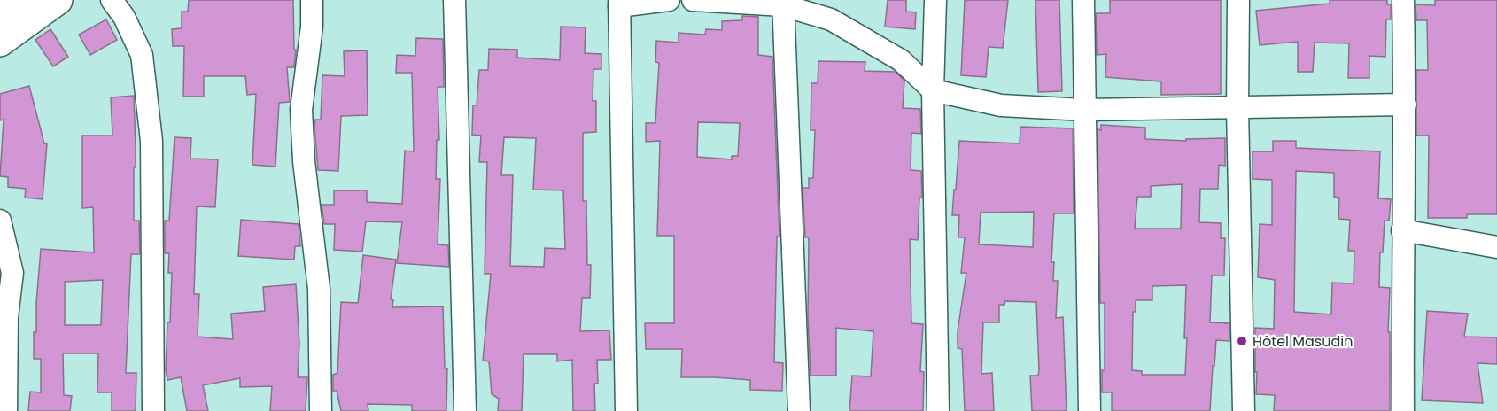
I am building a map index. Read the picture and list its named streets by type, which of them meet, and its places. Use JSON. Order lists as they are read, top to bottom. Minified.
{"places":["Hôtel Masudin"]}
